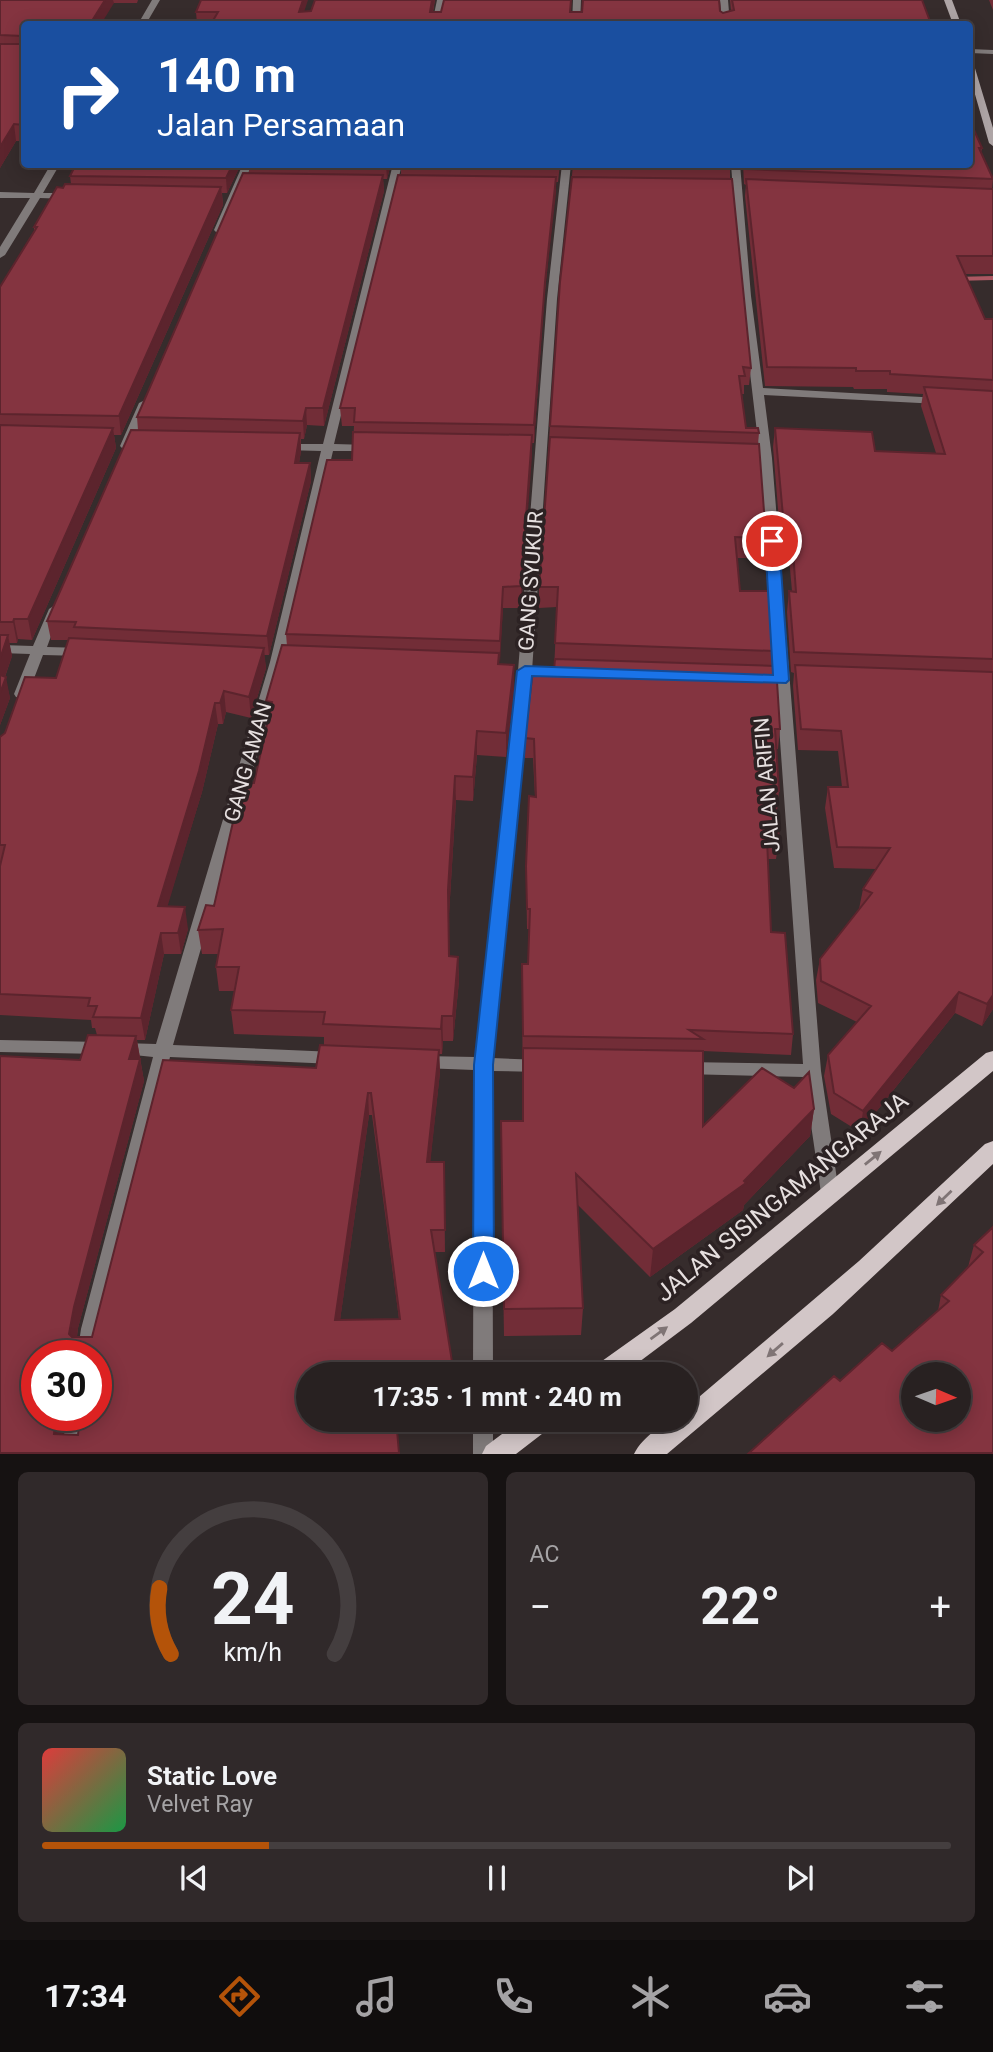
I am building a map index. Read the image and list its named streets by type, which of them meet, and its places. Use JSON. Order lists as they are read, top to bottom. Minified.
{"streets":{"main road":["JALAN SISINGAMANGARAJA"],"street":["GANG SYUKUR","GANG AMAN","JALAN ARIFIN"]},"crossings":[["JALAN ARIFIN","JALAN SISINGAMANGARAJA"]],"north":"right","page":{"turn":["140 m","Jalan Persamaan"],"limit":"30","trip":"17:35 · 1 mnt · 240 m","tile":"AC","heat":["−","22°","+"],"song":["Static Love","Velvet Ray"],"tabs":"17:34","gauge":["24","km/h"]}}
